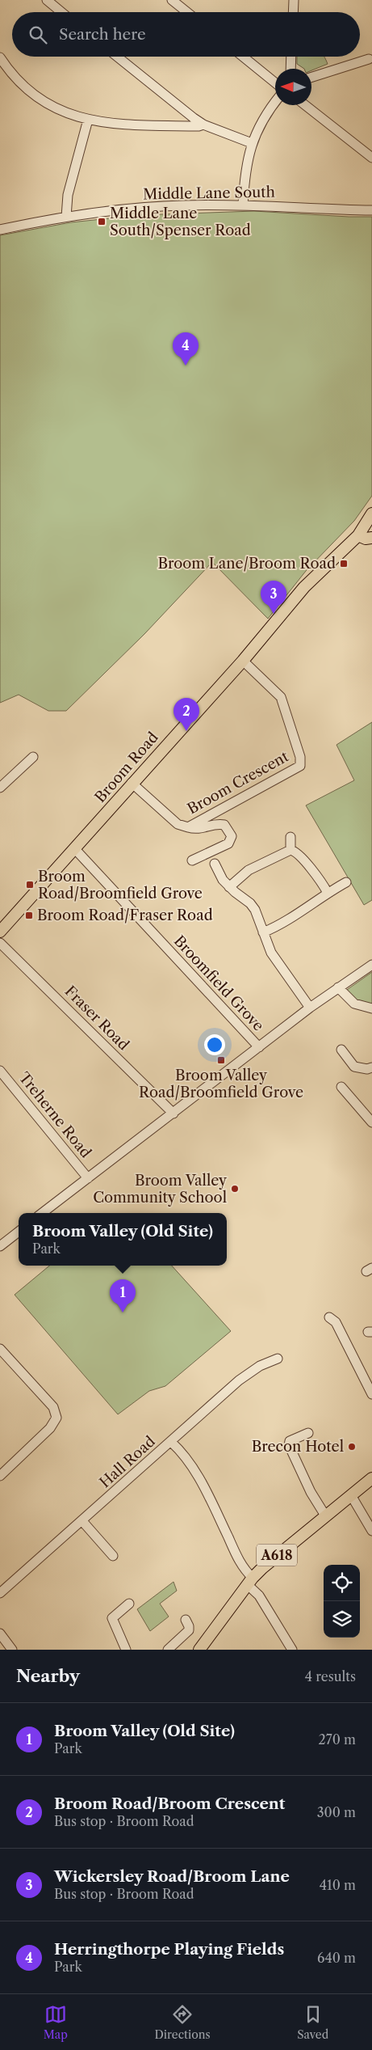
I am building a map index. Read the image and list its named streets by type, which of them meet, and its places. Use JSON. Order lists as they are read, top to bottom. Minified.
{"streets":{"main road":["Broom Road","A618"],"street":["Middle Lane South","Broom Crescent","Broomfield Grove","Fraser Road","Treherne Road","Hall Road"]},"crossings":[["Broom Road","Broom Crescent"],["Broom Road","Broomfield Grove"]],"places":{"transit":["Middle Lane South/Spenser Road","Broom Lane/Broom Road","Broom Road/Broomfield Grove","Broom Road/Fraser Road","Broom Valley Road/Broomfield Grove"],"other":["Broom Valley Community School","Brecon Hotel"]},"north":"left","page":{"search":"Search here","pins":["4","3","2","1"],"popup":["Broom Valley (Old Site)","Park"],"heading":["Nearby","4 results"],"list":[{"mark":"1","name":"Broom Valley (Old Site)","note":"Park","value":"270 m"},{"mark":"2","name":"Broom Road/Broom Crescent","note":"Bus stop · Broom Road","value":"300 m"},{"mark":"3","name":"Wickersley Road/Broom Lane","note":"Bus stop · Broom Road","value":"410 m"},{"mark":"4","name":"Herringthorpe Playing Fields","note":"Park","value":"640 m"}],"nav":["Map","Directions","Saved"]}}
